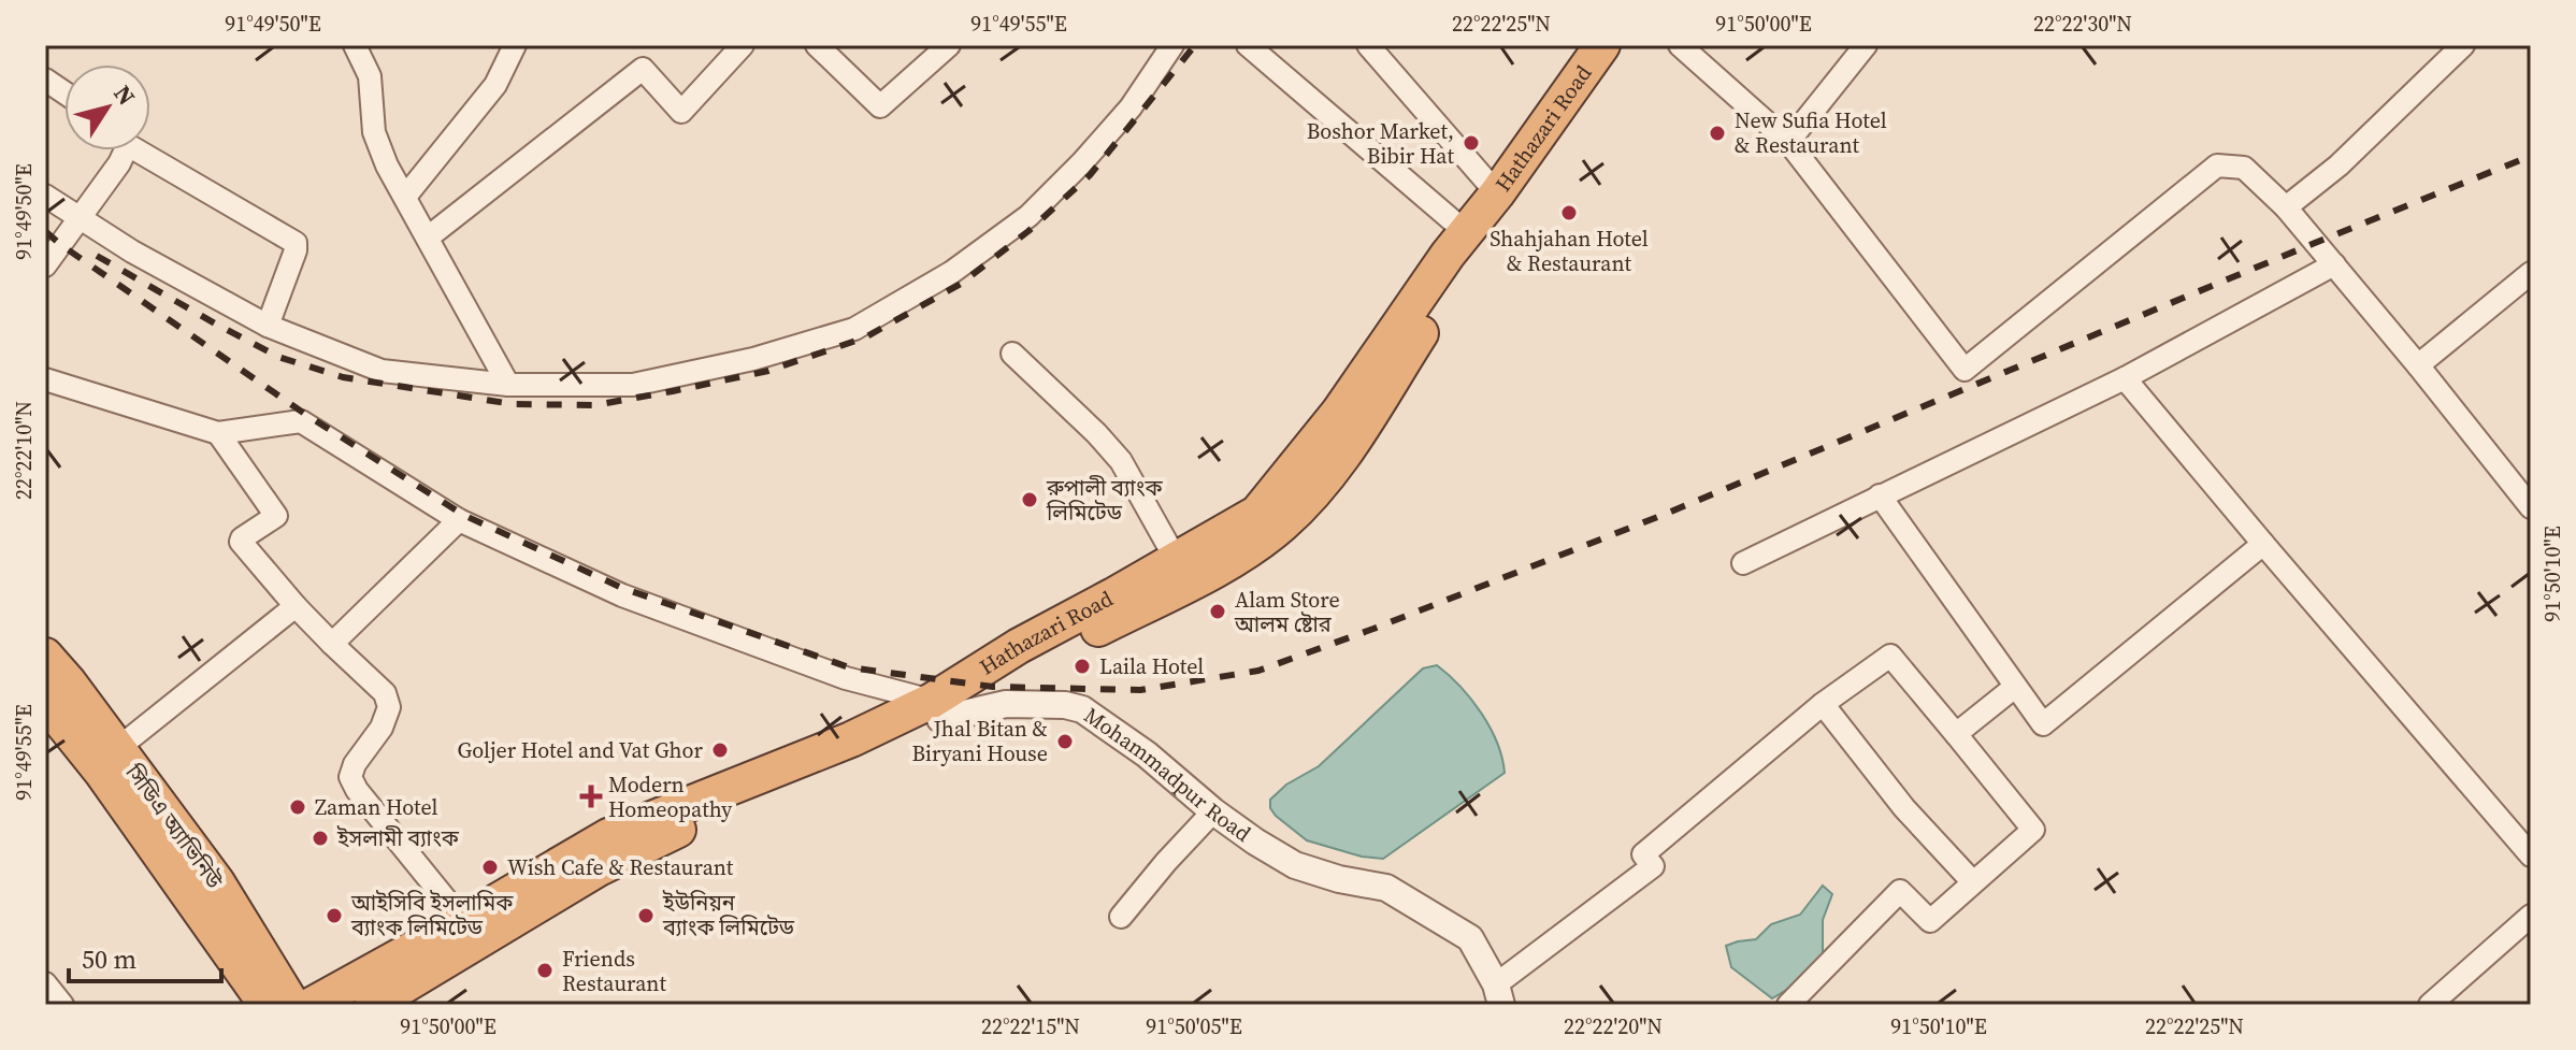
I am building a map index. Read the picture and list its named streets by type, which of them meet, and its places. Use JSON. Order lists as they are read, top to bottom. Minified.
{"streets":{"highway":["Hathazari Road","সিডিএ অ্যাভিনিউ"],"street":["Mohammadpur Road"]},"crossings":[["Hathazari Road","Mohammadpur Road"]],"places":{"other":["New Sufia Hotel & Restaurant","Boshor Market, Bibir Hat","Shahjahan Hotel & Restaurant","রুপালী ব্যাংক লিমিটেড","Alam Store আলম ষ্টোর","Laila Hotel","Jhal Bitan & Biryani House","Goljer Hotel and Vat Ghor","Zaman Hotel","ইসলামী ব্যাংক","Wish Cafe & Restaurant","আইসিবি ইসলামিক ব্যাংক লিমিটেড","ইউনিয়ন ব্যাংক লিমিটেড","Friends Restaurant"],"health":["Modern Homeopathy"]},"scale_bar":"50 m","north":"top right","coordinates":["91°49'50\"E","91°49'55\"E","22°22'25\"N","91°50'00\"E","22°22'30\"N","22°22'10\"N","91°50'10\"E","22°22'15\"N","91°50'05\"E","22°22'20\"N"]}
